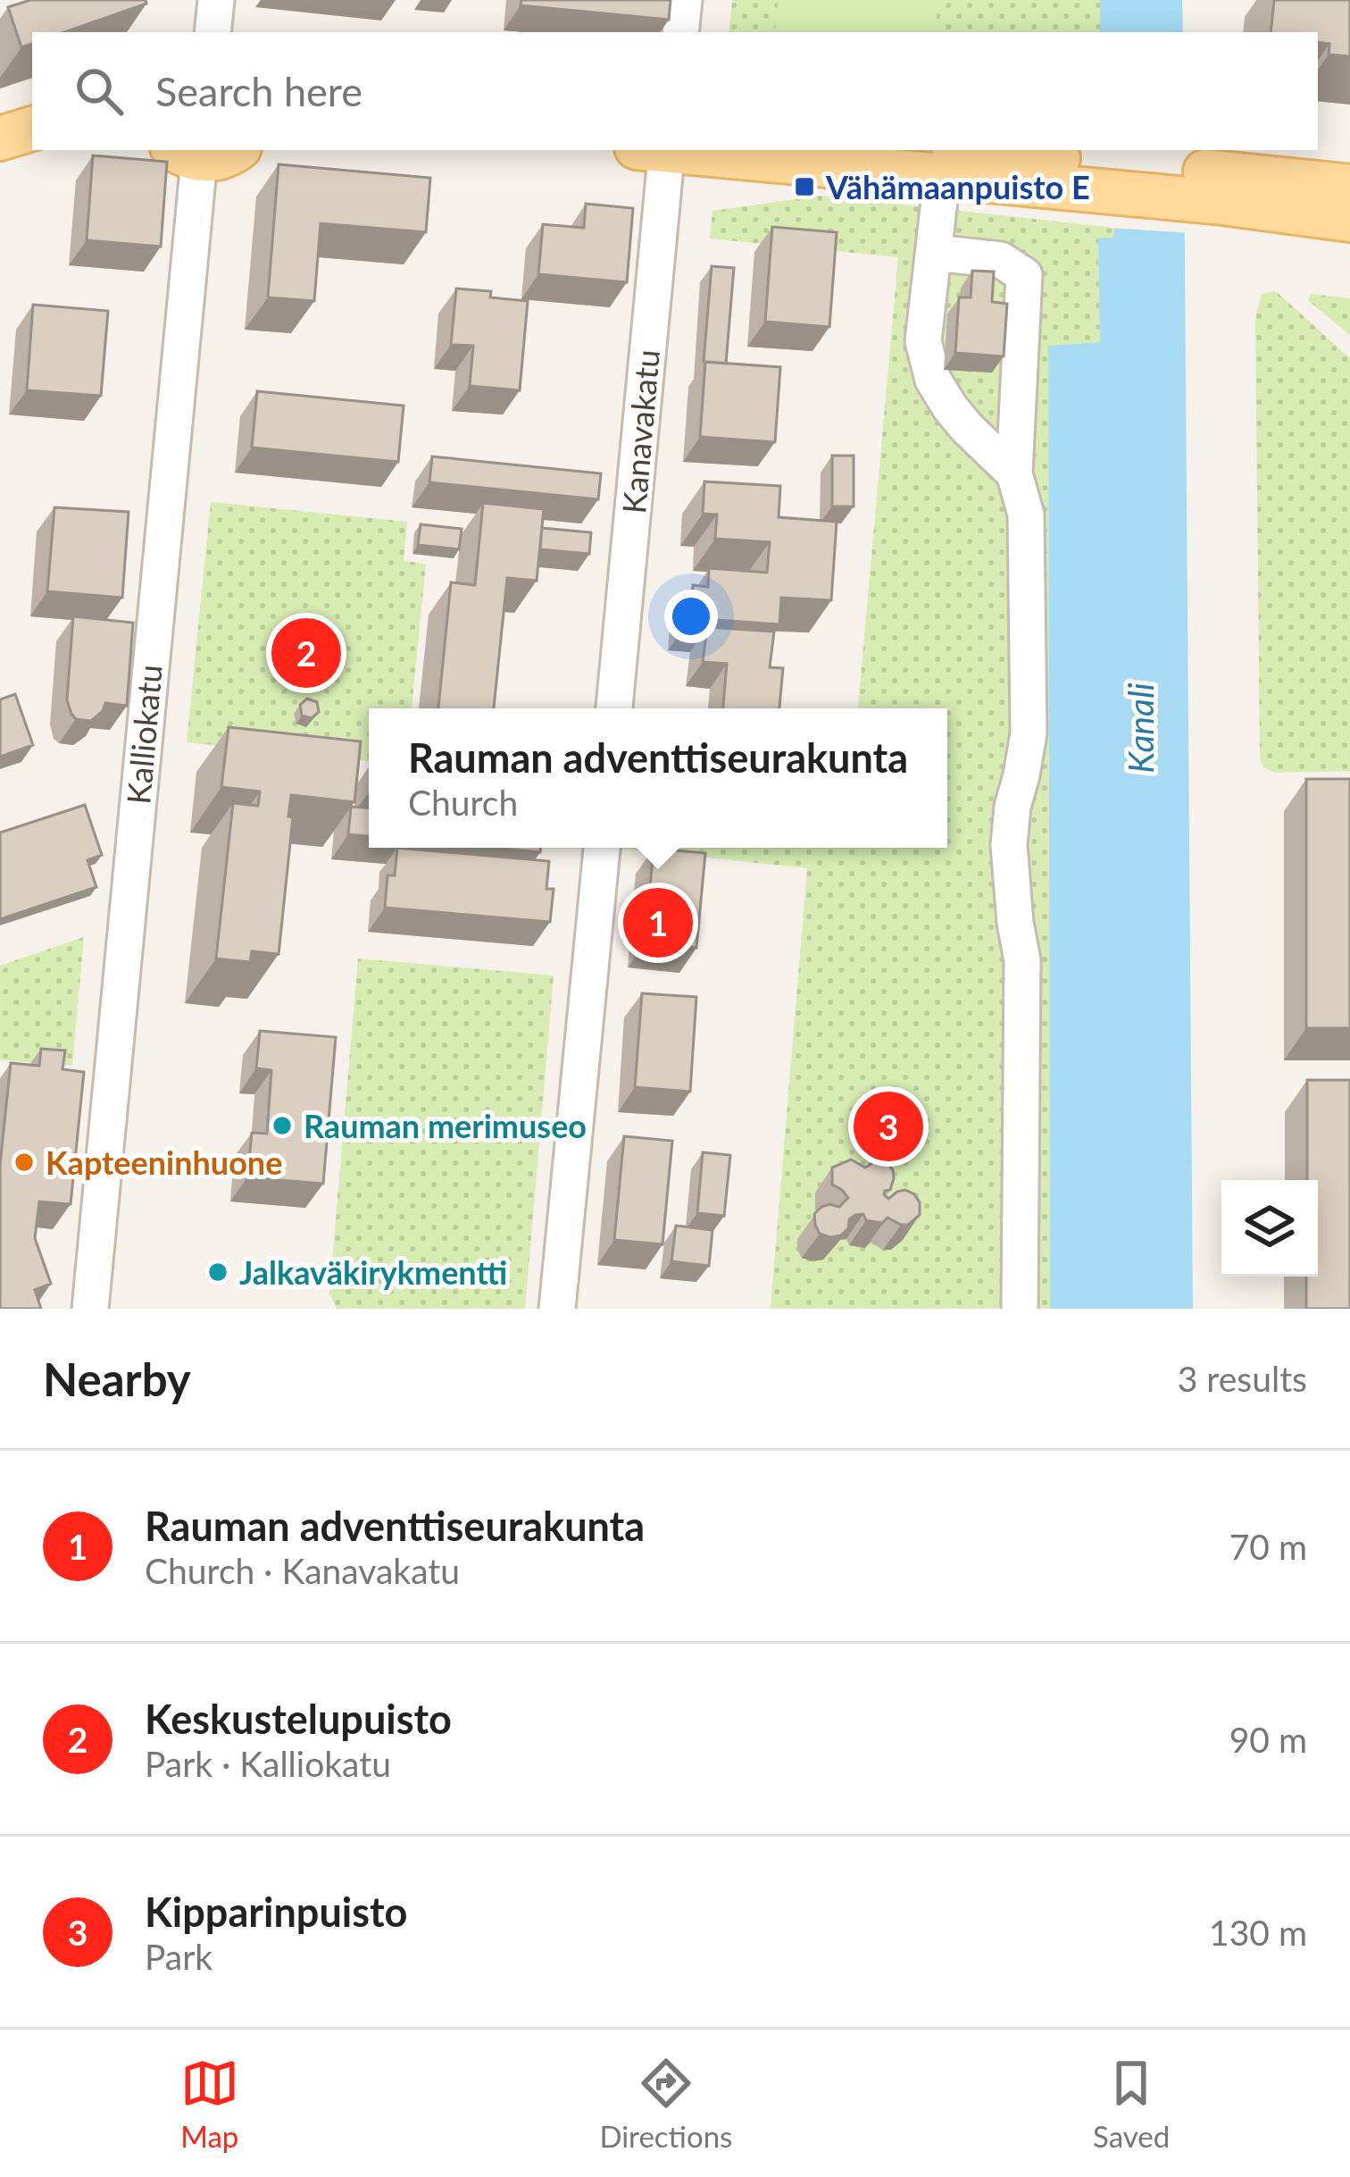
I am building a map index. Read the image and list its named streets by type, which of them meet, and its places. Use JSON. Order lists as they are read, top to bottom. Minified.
{"streets":{"street":["Kanavakatu","Kalliokatu"]},"water":["Kanali"],"places":{"transit":["Vähämaanpuisto E"],"other":["Rauman merimuseo","Kapteeninhuone","Jalkaväkirykmentti"]},"page":{"search":"Search here","pins":["2","1","3"],"popup":["Rauman adventtiseurakunta","Church"],"heading":["Nearby","3 results"],"list":[{"mark":"1","name":"Rauman adventtiseurakunta","note":"Church · Kanavakatu","value":"70 m"},{"mark":"2","name":"Keskustelupuisto","note":"Park · Kalliokatu","value":"90 m"},{"mark":"3","name":"Kipparinpuisto","note":"Park","value":"130 m"}],"nav":["Map","Directions","Saved"]}}
